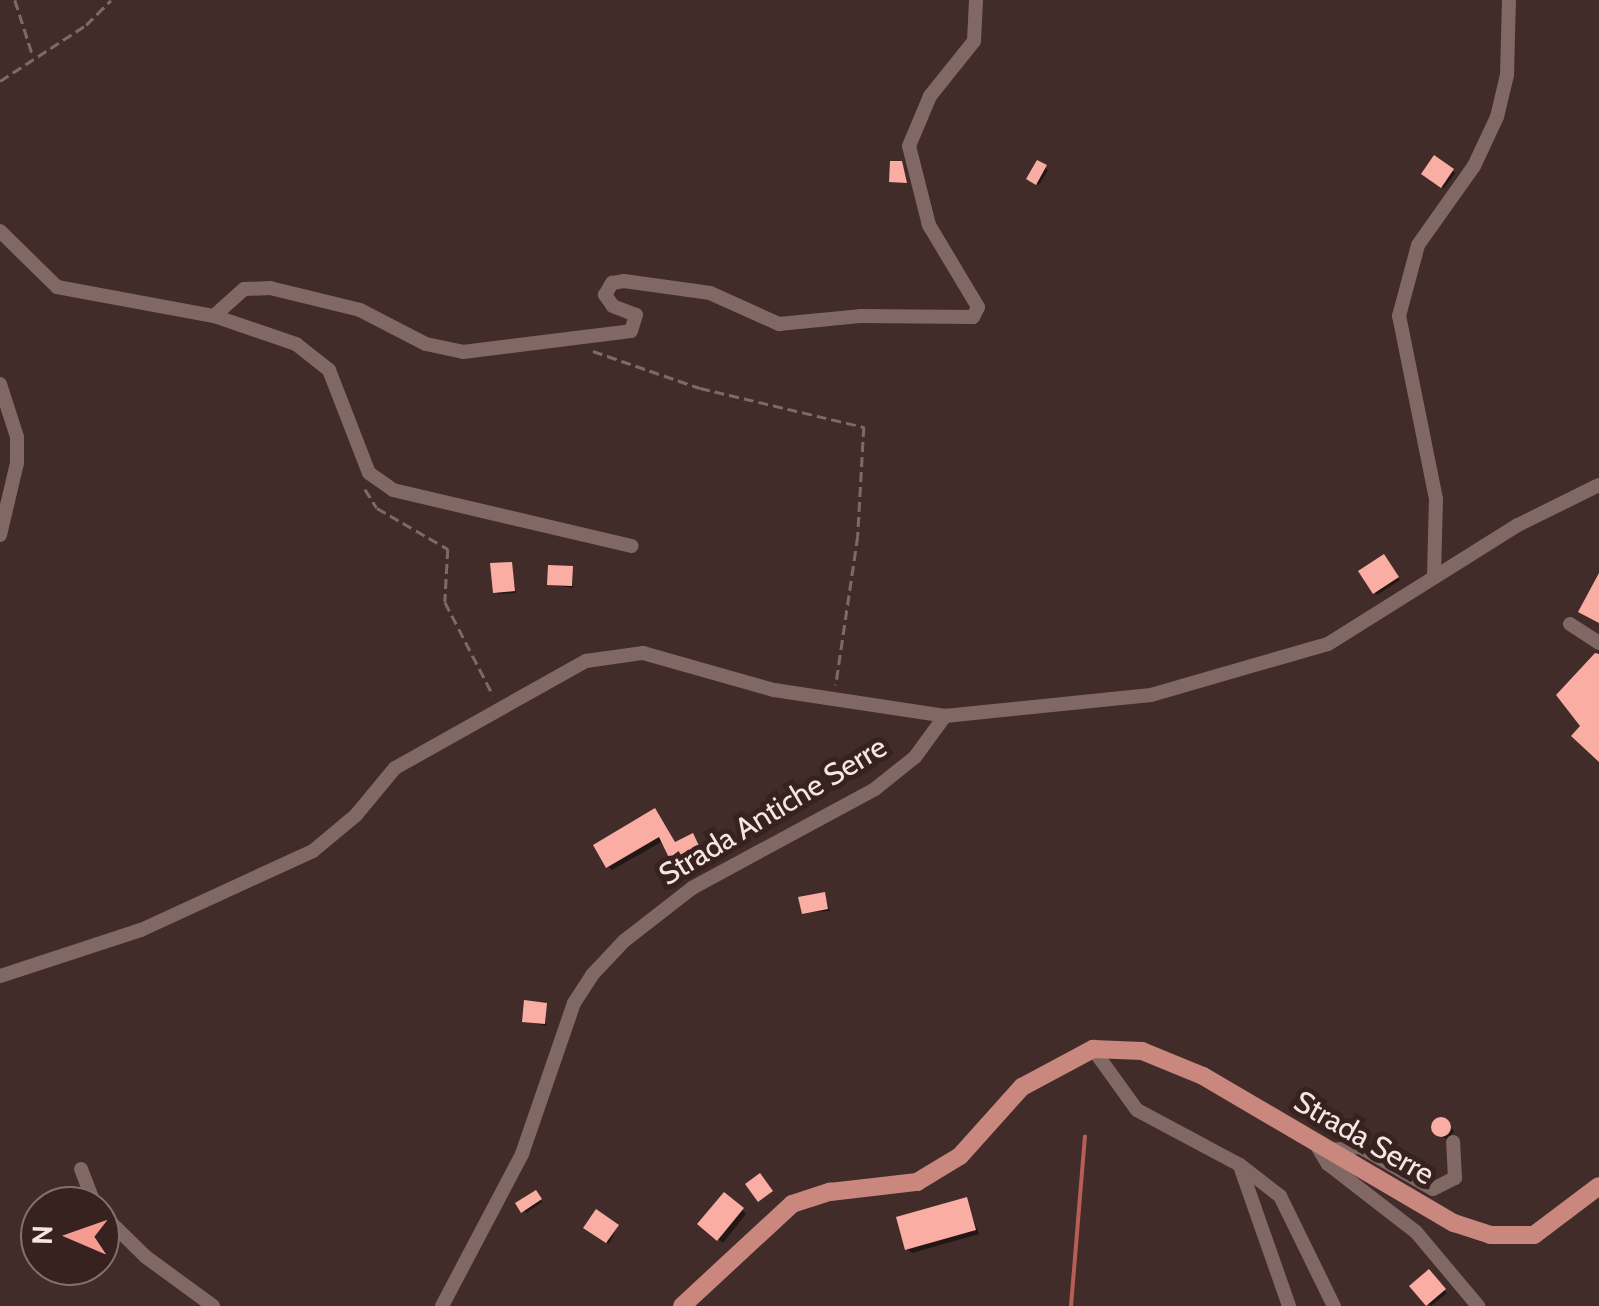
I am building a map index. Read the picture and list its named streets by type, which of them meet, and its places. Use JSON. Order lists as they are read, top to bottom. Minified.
{"streets":{"main road":["Strada Serre"],"street":["Strada Antiche Serre"]},"north":"left"}
